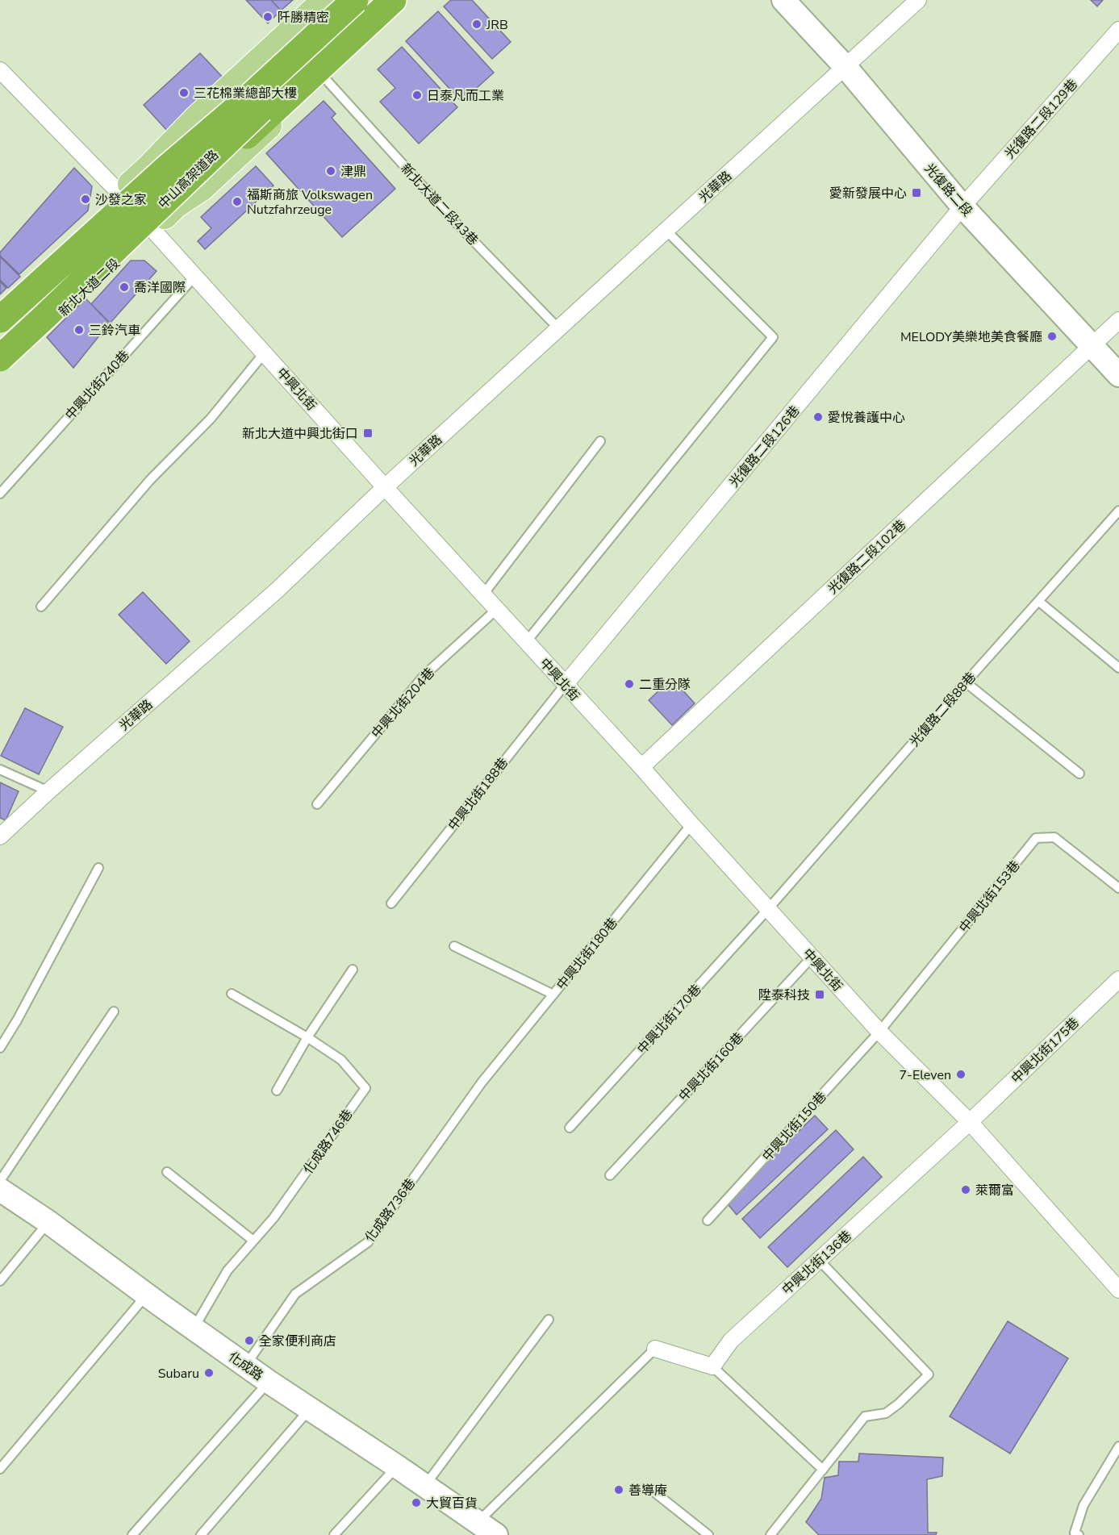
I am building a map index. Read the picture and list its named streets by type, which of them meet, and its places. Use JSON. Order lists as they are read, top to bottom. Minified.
{"streets":{"highway":["中山高架道路"],"main road":["新北大道二段"],"street":["光復路二段129巷","光華路","光復路二段","中興北街","光復路二段126巷","光復路二段102巷","中興北街175巷","中興北街136巷","化成路"],"lane":["新北大道二段43巷","中興北街240巷","中興北街204巷","光復路二段88巷","中興北街188巷","中興北街153巷","中興北街180巷","中興北街170巷","中興北街160巷","中興北街150巷","化成路746巷","化成路736巷"]},"crossings":[["光復路二段129巷","光復路二段"],["光復路二段129巷","光復路二段126巷"],["光華路","光復路二段"],["光華路","新北大道二段43巷"],["光華路","中興北街"],["光復路二段","光復路二段126巷"],["光復路二段","光復路二段102巷"],["新北大道二段43巷","新北大道二段"],["新北大道二段","中興北街"],["中興北街240巷","中興北街"],["中興北街","光復路二段126巷"],["中興北街","光復路二段102巷"],["中興北街","中興北街204巷"],["中興北街","光復路二段88巷"],["中興北街","中興北街188巷"],["中興北街","中興北街153巷"],["中興北街","中興北街180巷"],["中興北街","中興北街170巷"],["中興北街","中興北街175巷"],["中興北街","中興北街160巷"],["中興北街","中興北街150巷"],["中興北街","中興北街136巷"],["光復路二段126巷","中興北街188巷"],["光復路二段88巷","中興北街170巷"],["中興北街153巷","中興北街150巷"],["中興北街180巷","化成路736巷"],["中興北街175巷","中興北街136巷"],["化成路746巷","化成路"],["化成路736巷","化成路"]],"places":{"other":["阡勝精密","JRB","三花棉業總部大樓","日泰凡而工業","津鼎","沙發之家","福斯商旅 Volkswagen Nutzfahrzeuge","喬洋國際","三鈴汽車","MELODY美樂地美食餐廳","愛悅養護中心","二重分隊","7-Eleven","萊爾富","全家便利商店","Subaru","善導庵","大貿百貨"],"transit":["愛新發展中心","新北大道中興北街口","陞泰科技"]}}
